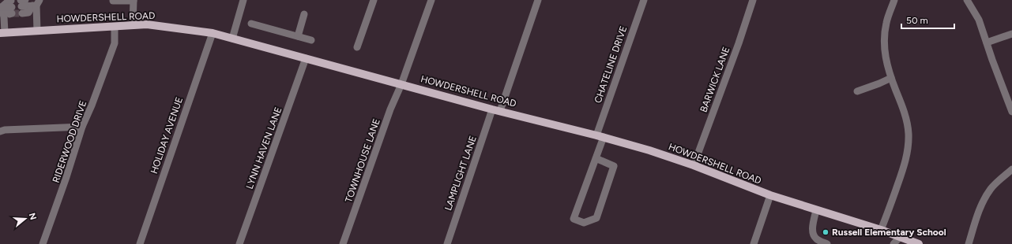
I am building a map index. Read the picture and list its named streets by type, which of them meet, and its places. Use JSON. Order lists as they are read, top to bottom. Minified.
{"streets":{"main road":["HOWDERSHELL ROAD"],"street":["CHATELINE DRIVE","BARWICK LANE","HOLIDAY AVENUE","RIDERWOOD DRIVE","LYNN HAVEN LANE","TOWNHOUSE LANE","LAMPLIGHT LANE"]},"crossings":[["HOWDERSHELL ROAD","CHATELINE DRIVE"],["HOWDERSHELL ROAD","BARWICK LANE"],["HOWDERSHELL ROAD","HOLIDAY AVENUE"],["HOWDERSHELL ROAD","RIDERWOOD DRIVE"],["HOWDERSHELL ROAD","LYNN HAVEN LANE"],["HOWDERSHELL ROAD","TOWNHOUSE LANE"],["HOWDERSHELL ROAD","LAMPLIGHT LANE"]],"places":["Russell Elementary School"],"scale_bar":"50 m","north":"right"}
